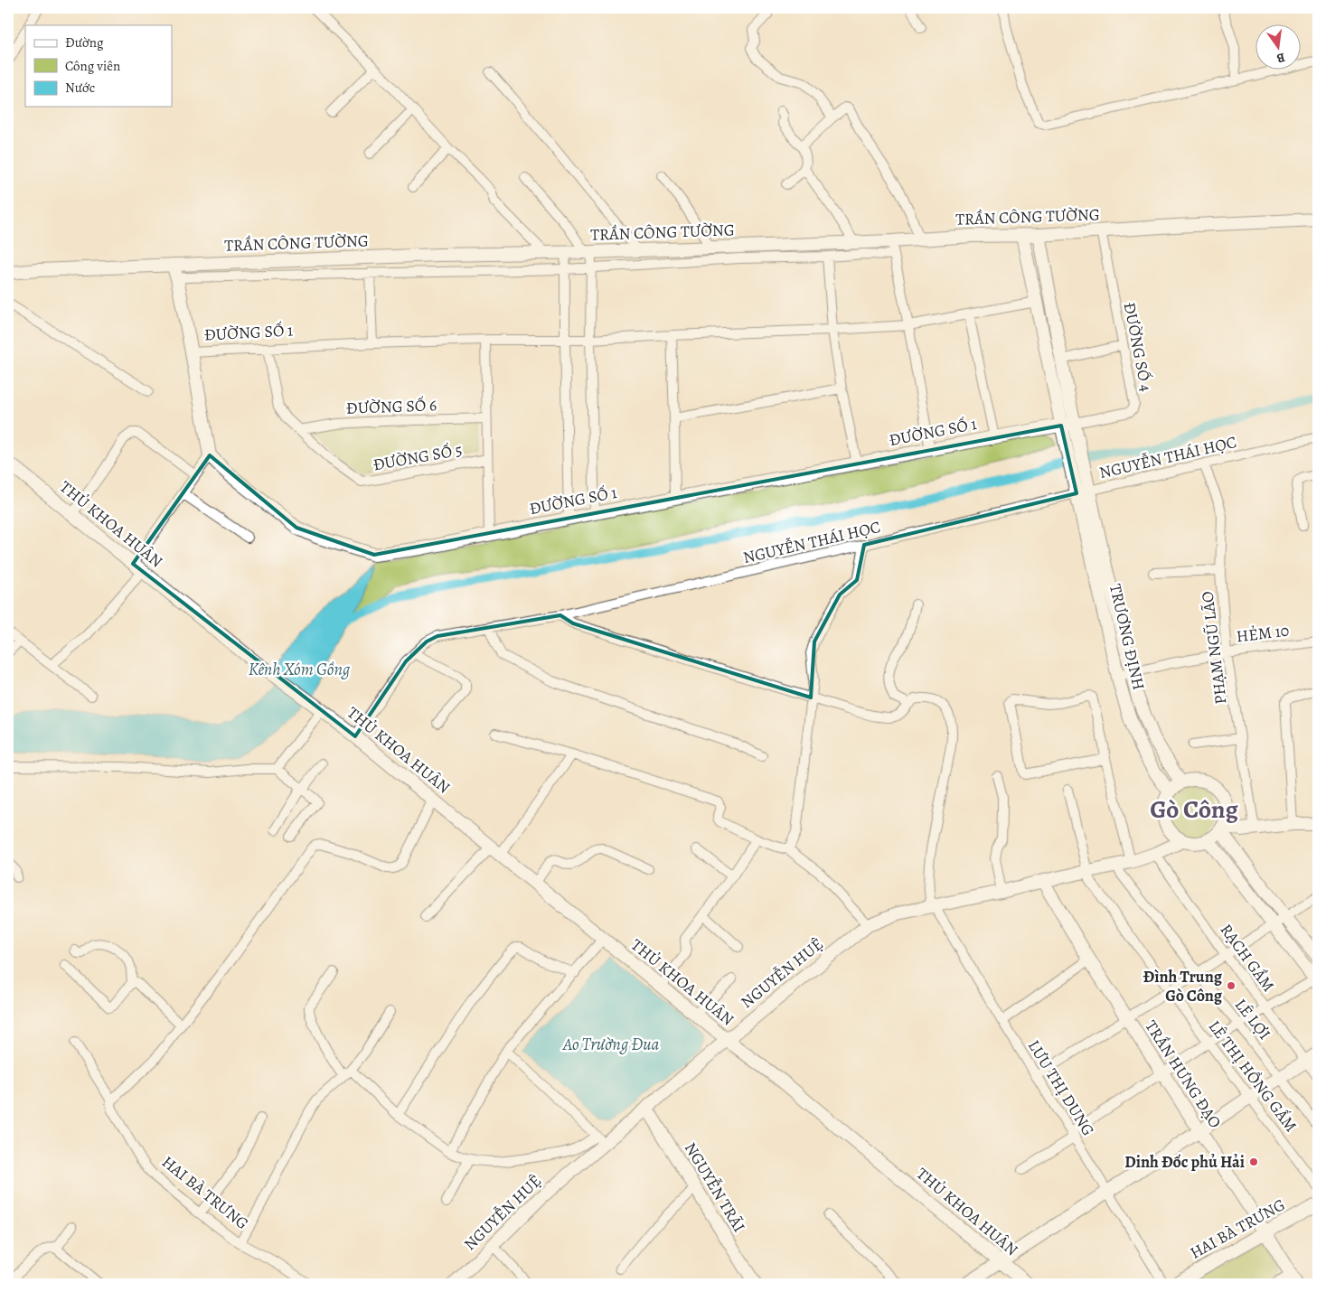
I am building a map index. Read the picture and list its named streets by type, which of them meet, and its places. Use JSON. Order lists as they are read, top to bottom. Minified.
{"streets":{"main road":["TRẦN CÔNG TƯỜNG","ĐƯỜNG SỐ 1","THỦ KHOA HUÂN","TRƯƠNG ĐỊNH","NGUYỄN HUỆ","TRẦN HƯNG ĐẠO","NGUYỄN TRÃI","HAI BÀ TRƯNG"],"street":["ĐƯỜNG SỐ 4","ĐƯỜNG SỐ 6","ĐƯỜNG SỐ 5","NGUYỄN THÁI HỌC","HẺM 10","PHẠM NGŨ LÃO","RẠCH GẦM","LÊ LỢI","LÊ THỊ HỒNG GẤM","LƯU THỊ DUNG"]},"crossings":[["TRẦN CÔNG TƯỜNG","ĐƯỜNG SỐ 1"],["TRẦN CÔNG TƯỜNG","ĐƯỜNG SỐ 4"],["ĐƯỜNG SỐ 1","ĐƯỜNG SỐ 4"],["ĐƯỜNG SỐ 1","ĐƯỜNG SỐ 5"],["ĐƯỜNG SỐ 1","TRƯƠNG ĐỊNH"],["ĐƯỜNG SỐ 4","TRƯƠNG ĐỊNH"],["ĐƯỜNG SỐ 6","ĐƯỜNG SỐ 5"],["NGUYỄN THÁI HỌC","THỦ KHOA HUÂN"],["NGUYỄN THÁI HỌC","TRƯƠNG ĐỊNH"],["NGUYỄN THÁI HỌC","PHẠM NGŨ LÃO"],["THỦ KHOA HUÂN","NGUYỄN HUỆ"],["HẺM 10","TRƯƠNG ĐỊNH"],["HẺM 10","PHẠM NGŨ LÃO"],["TRƯƠNG ĐỊNH","NGUYỄN HUỆ"],["RẠCH GẦM","NGUYỄN HUỆ"],["NGUYỄN HUỆ","LÊ LỢI"],["NGUYỄN HUỆ","TRẦN HƯNG ĐẠO"],["NGUYỄN HUỆ","LÊ THỊ HỒNG GẤM"],["NGUYỄN HUỆ","LƯU THỊ DUNG"],["NGUYỄN HUỆ","NGUYỄN TRÃI"],["TRẦN HƯNG ĐẠO","HAI BÀ TRƯNG"]],"districts":["Gò Công"],"water":["Kênh Xóm Gồng","Ao Trường Đua"],"places":["Đình Trung Gò Công","Dinh Đốc phủ Hải"],"legend":["Đường","Công viên","Nước"],"north":"bottom"}
